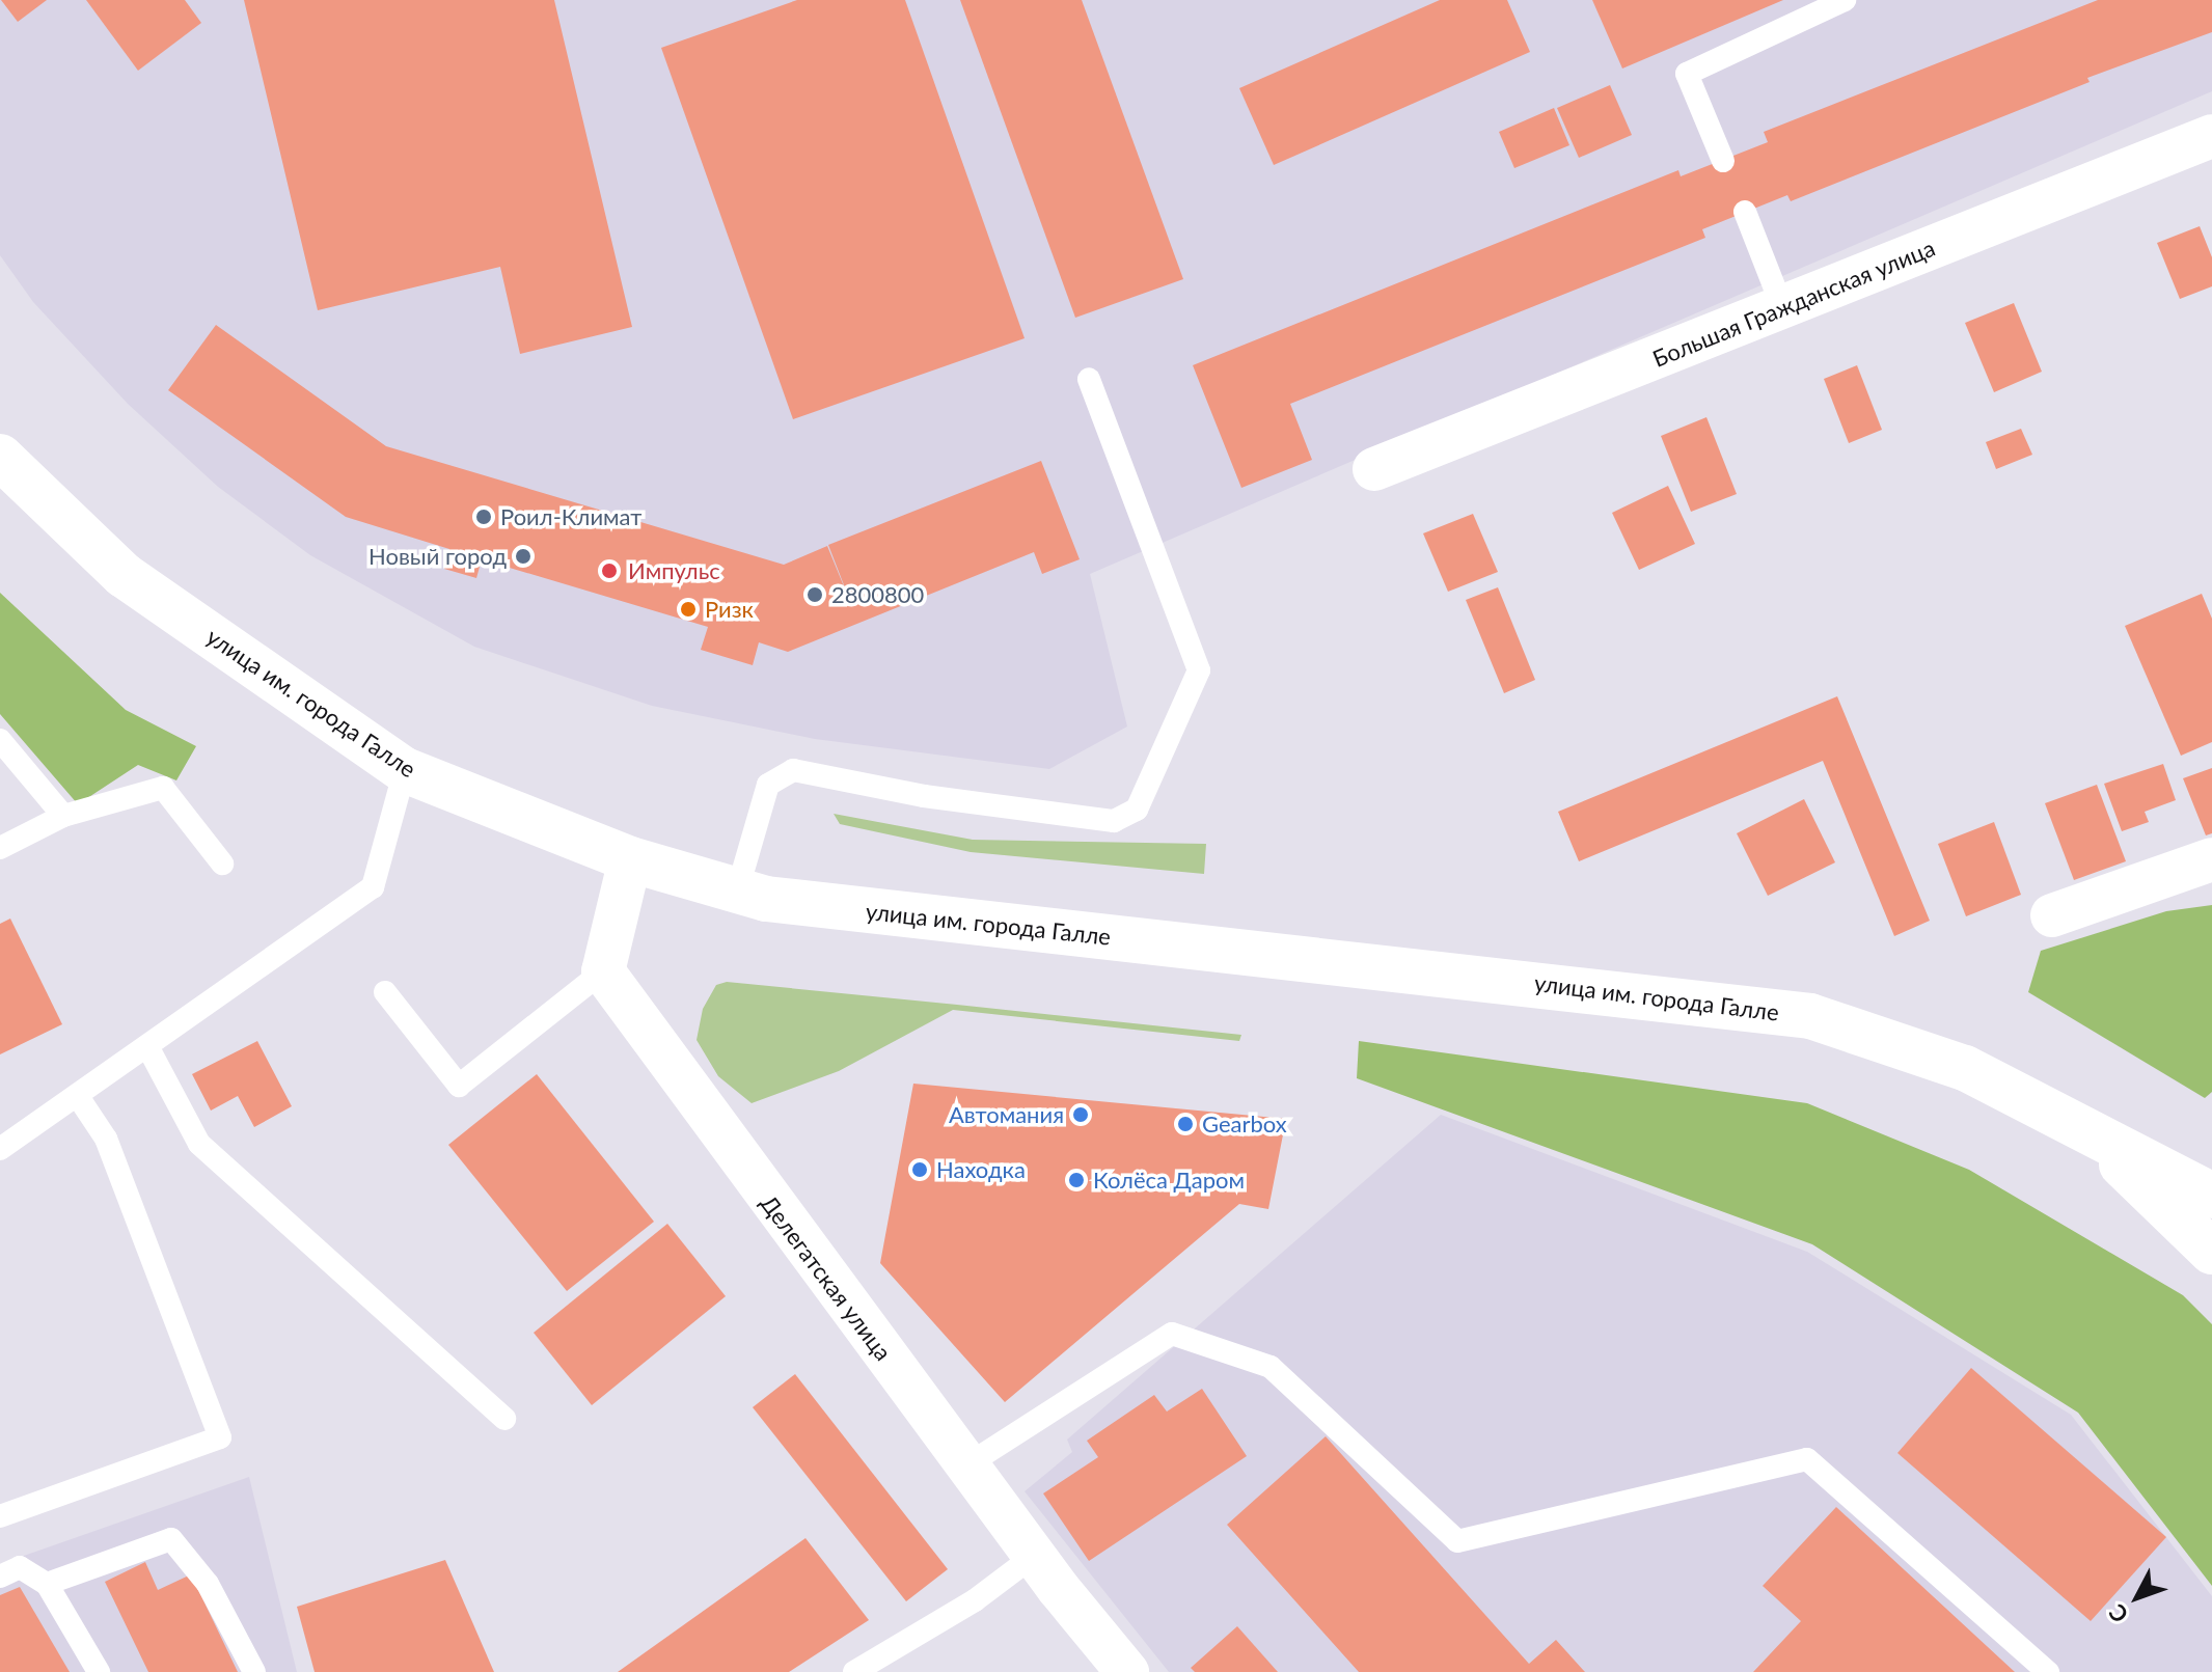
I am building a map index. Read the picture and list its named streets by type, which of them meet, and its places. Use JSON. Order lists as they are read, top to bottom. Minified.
{"streets":{"main road":["улица им. города Галле"],"street":["Большая Гражданская улица","Делегатская улица"]},"places":["Роил-Климат","Новый город","Импульс","2800800","Ризк","Автомания","Gearbox","Находка","Колёса Даром"],"north":"bottom left"}
